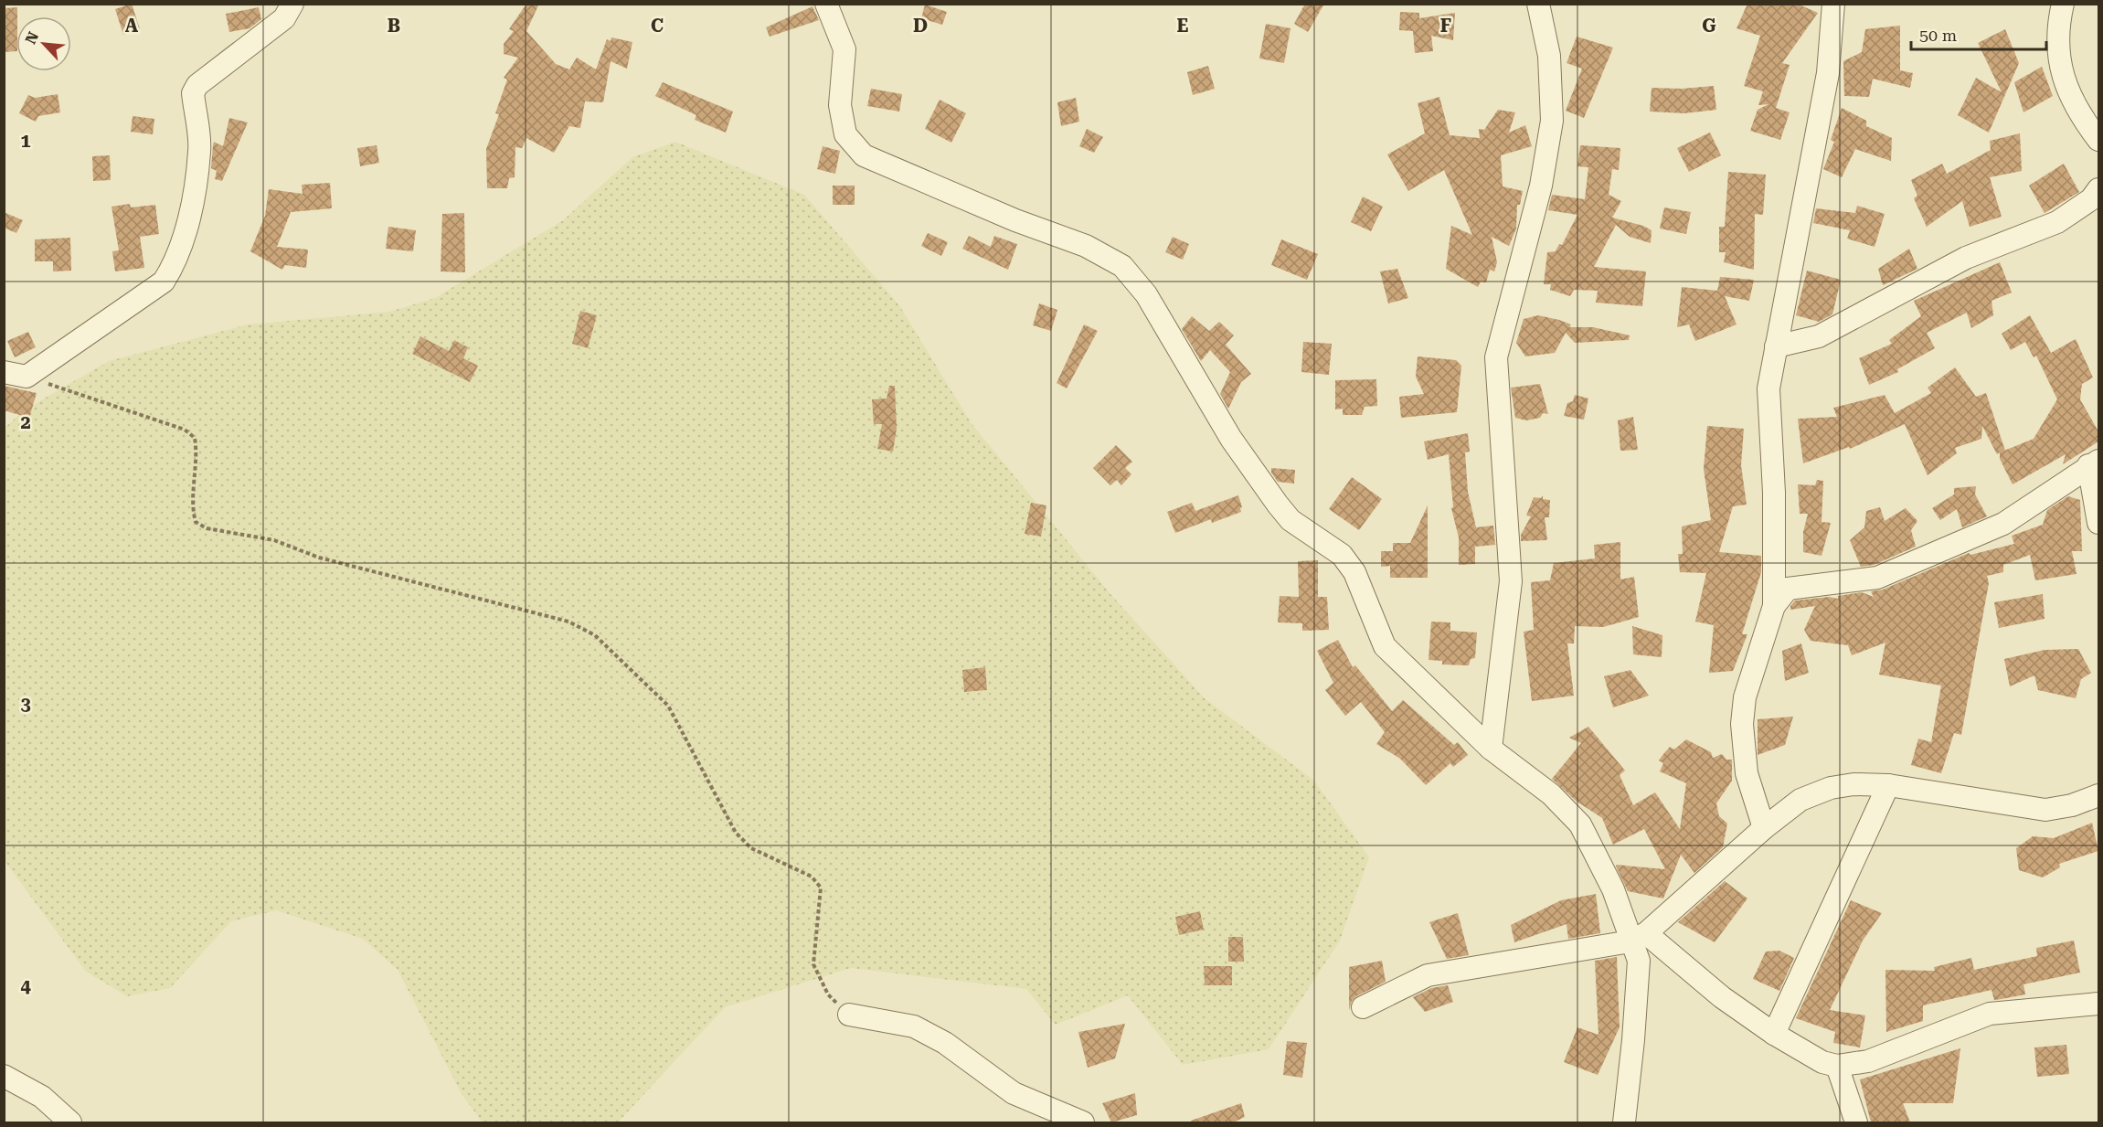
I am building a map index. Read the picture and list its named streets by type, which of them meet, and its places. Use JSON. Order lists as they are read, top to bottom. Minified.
{"scale_bar":"50 m","north":"top left","grid":{"columns":["A","B","C","D","E","F","G"],"rows":["1","2","3","4"]}}
